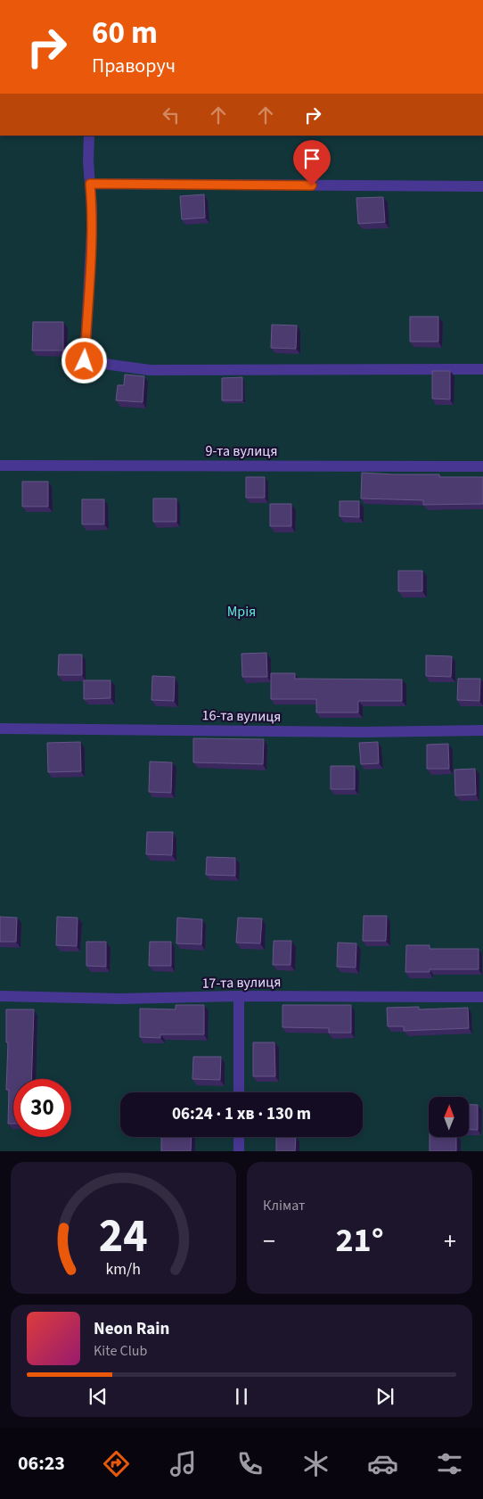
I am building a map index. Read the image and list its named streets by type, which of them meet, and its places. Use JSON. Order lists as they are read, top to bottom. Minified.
{"streets":{"street":["9-та вулиця","16-та вулиця","17-та вулиця"]},"parks":["Мрія"],"north":"top","page":{"turn":["60 m","Праворуч"],"limit":"30","trip":"06:24 · 1 хв · 130 m","tile":"Клімат","heat":["−","21°","+"],"song":["Neon Rain","Kite Club"],"tabs":"06:23","gauge":["24","km/h"]}}
